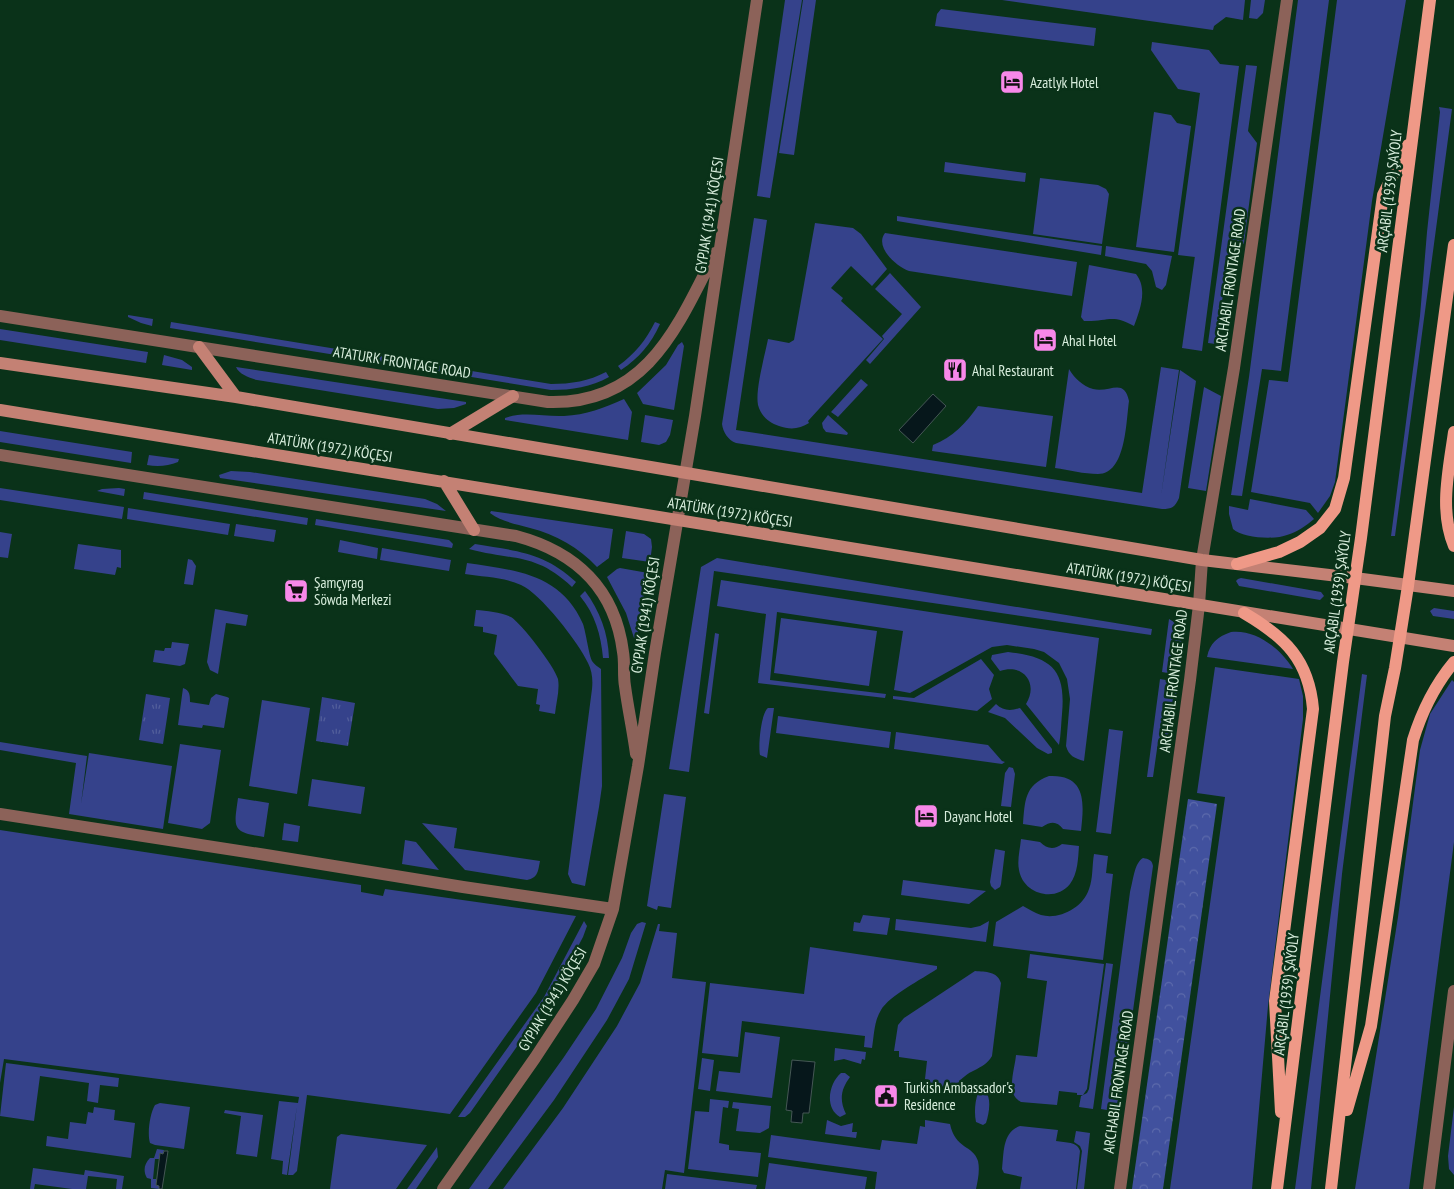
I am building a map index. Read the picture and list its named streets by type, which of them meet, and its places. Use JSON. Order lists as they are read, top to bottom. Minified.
{"streets":{"main road":["ARÇABIL (1939) ŞAÝOLY","ATATÜRK (1972) KÖÇESI"],"street":["GYPJAK (1941) KÖÇESI","ARCHABIL FRONTAGE ROAD","ATATURK FRONTAGE ROAD"]},"crossings":[["ARÇABIL (1939) ŞAÝOLY","ATATÜRK (1972) KÖÇESI"],["GYPJAK (1941) KÖÇESI","ATATURK FRONTAGE ROAD"],["GYPJAK (1941) KÖÇESI","ATATÜRK (1972) KÖÇESI"],["ARCHABIL FRONTAGE ROAD","ATATÜRK (1972) KÖÇESI"]],"places":{"hotel":["Azatlyk Hotel","Ahal Hotel","Dayanc Hotel"],"restaurant":["Ahal Restaurant"],"supermarket":["Şamçyrag Söwda Merkezi"],"public building":["Turkish Ambassador's Residence"]}}
